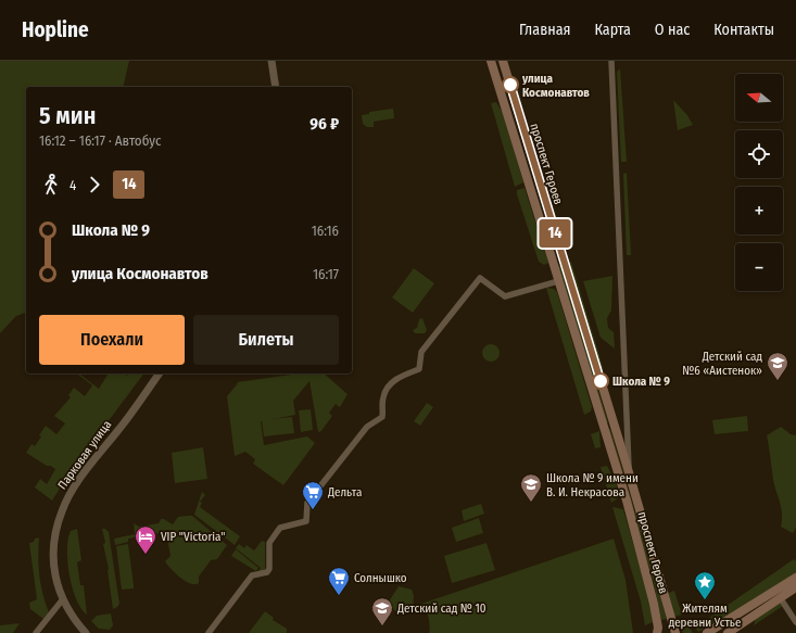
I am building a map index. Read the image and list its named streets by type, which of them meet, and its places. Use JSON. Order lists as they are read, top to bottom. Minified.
{"streets":{"main road":["проспект Героев"],"street":["Парковая улица"]},"places":{"other":["улица Космонавтов","Школа № 9"],"school or university":["Детский сад №6 «Аистенок»","Школа № 9 имени В. И. Некрасова","Детский сад № 10"],"supermarket":["Дельта","Солнышко"],"hotel":["VIP \"Victoria\""],"place":["Жителям деревни Устье"]},"lines":["bus line 14"],"north":"left","page":{"header":"Hopline","nav":["Главная","Карта","О нас","Контакты"],"on_map":"14","map_buttons":["+","−"],"heading":["5 мин","16:12 – 16:17 · Автобус","96 ₽"],"legs":["4","14"],"list":[{"name":"Школа № 9","value":"16:16"},{"name":"улица Космонавтов","value":"16:17"}],"buttons":["Поехали","Билеты"]}}
